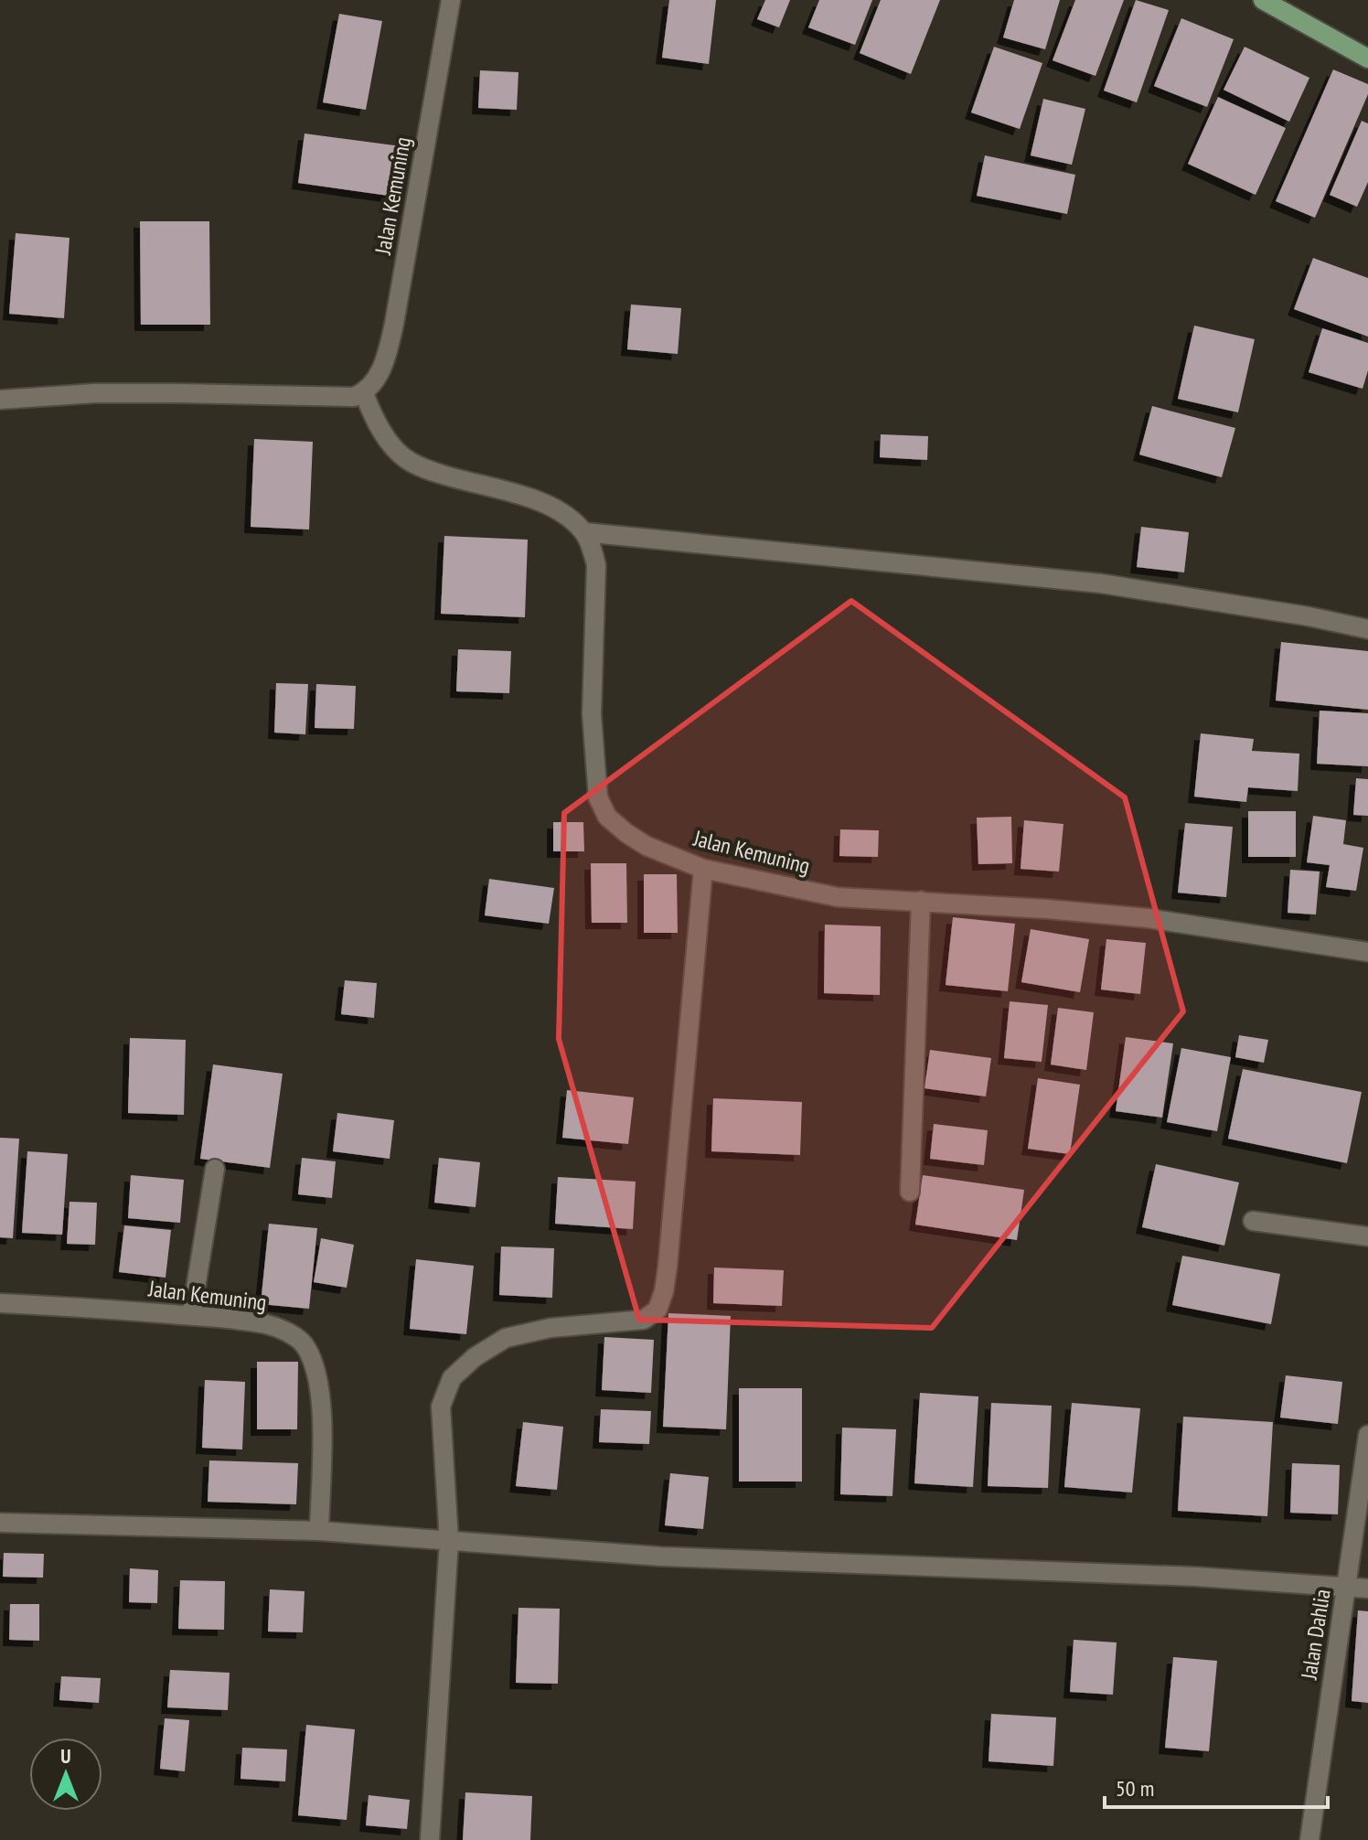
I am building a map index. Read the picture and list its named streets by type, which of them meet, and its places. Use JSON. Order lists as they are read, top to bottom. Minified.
{"streets":{"street":["Jalan Kemuning","Jalan Dahlia"]},"scale_bar":"50 m","north":"top"}
